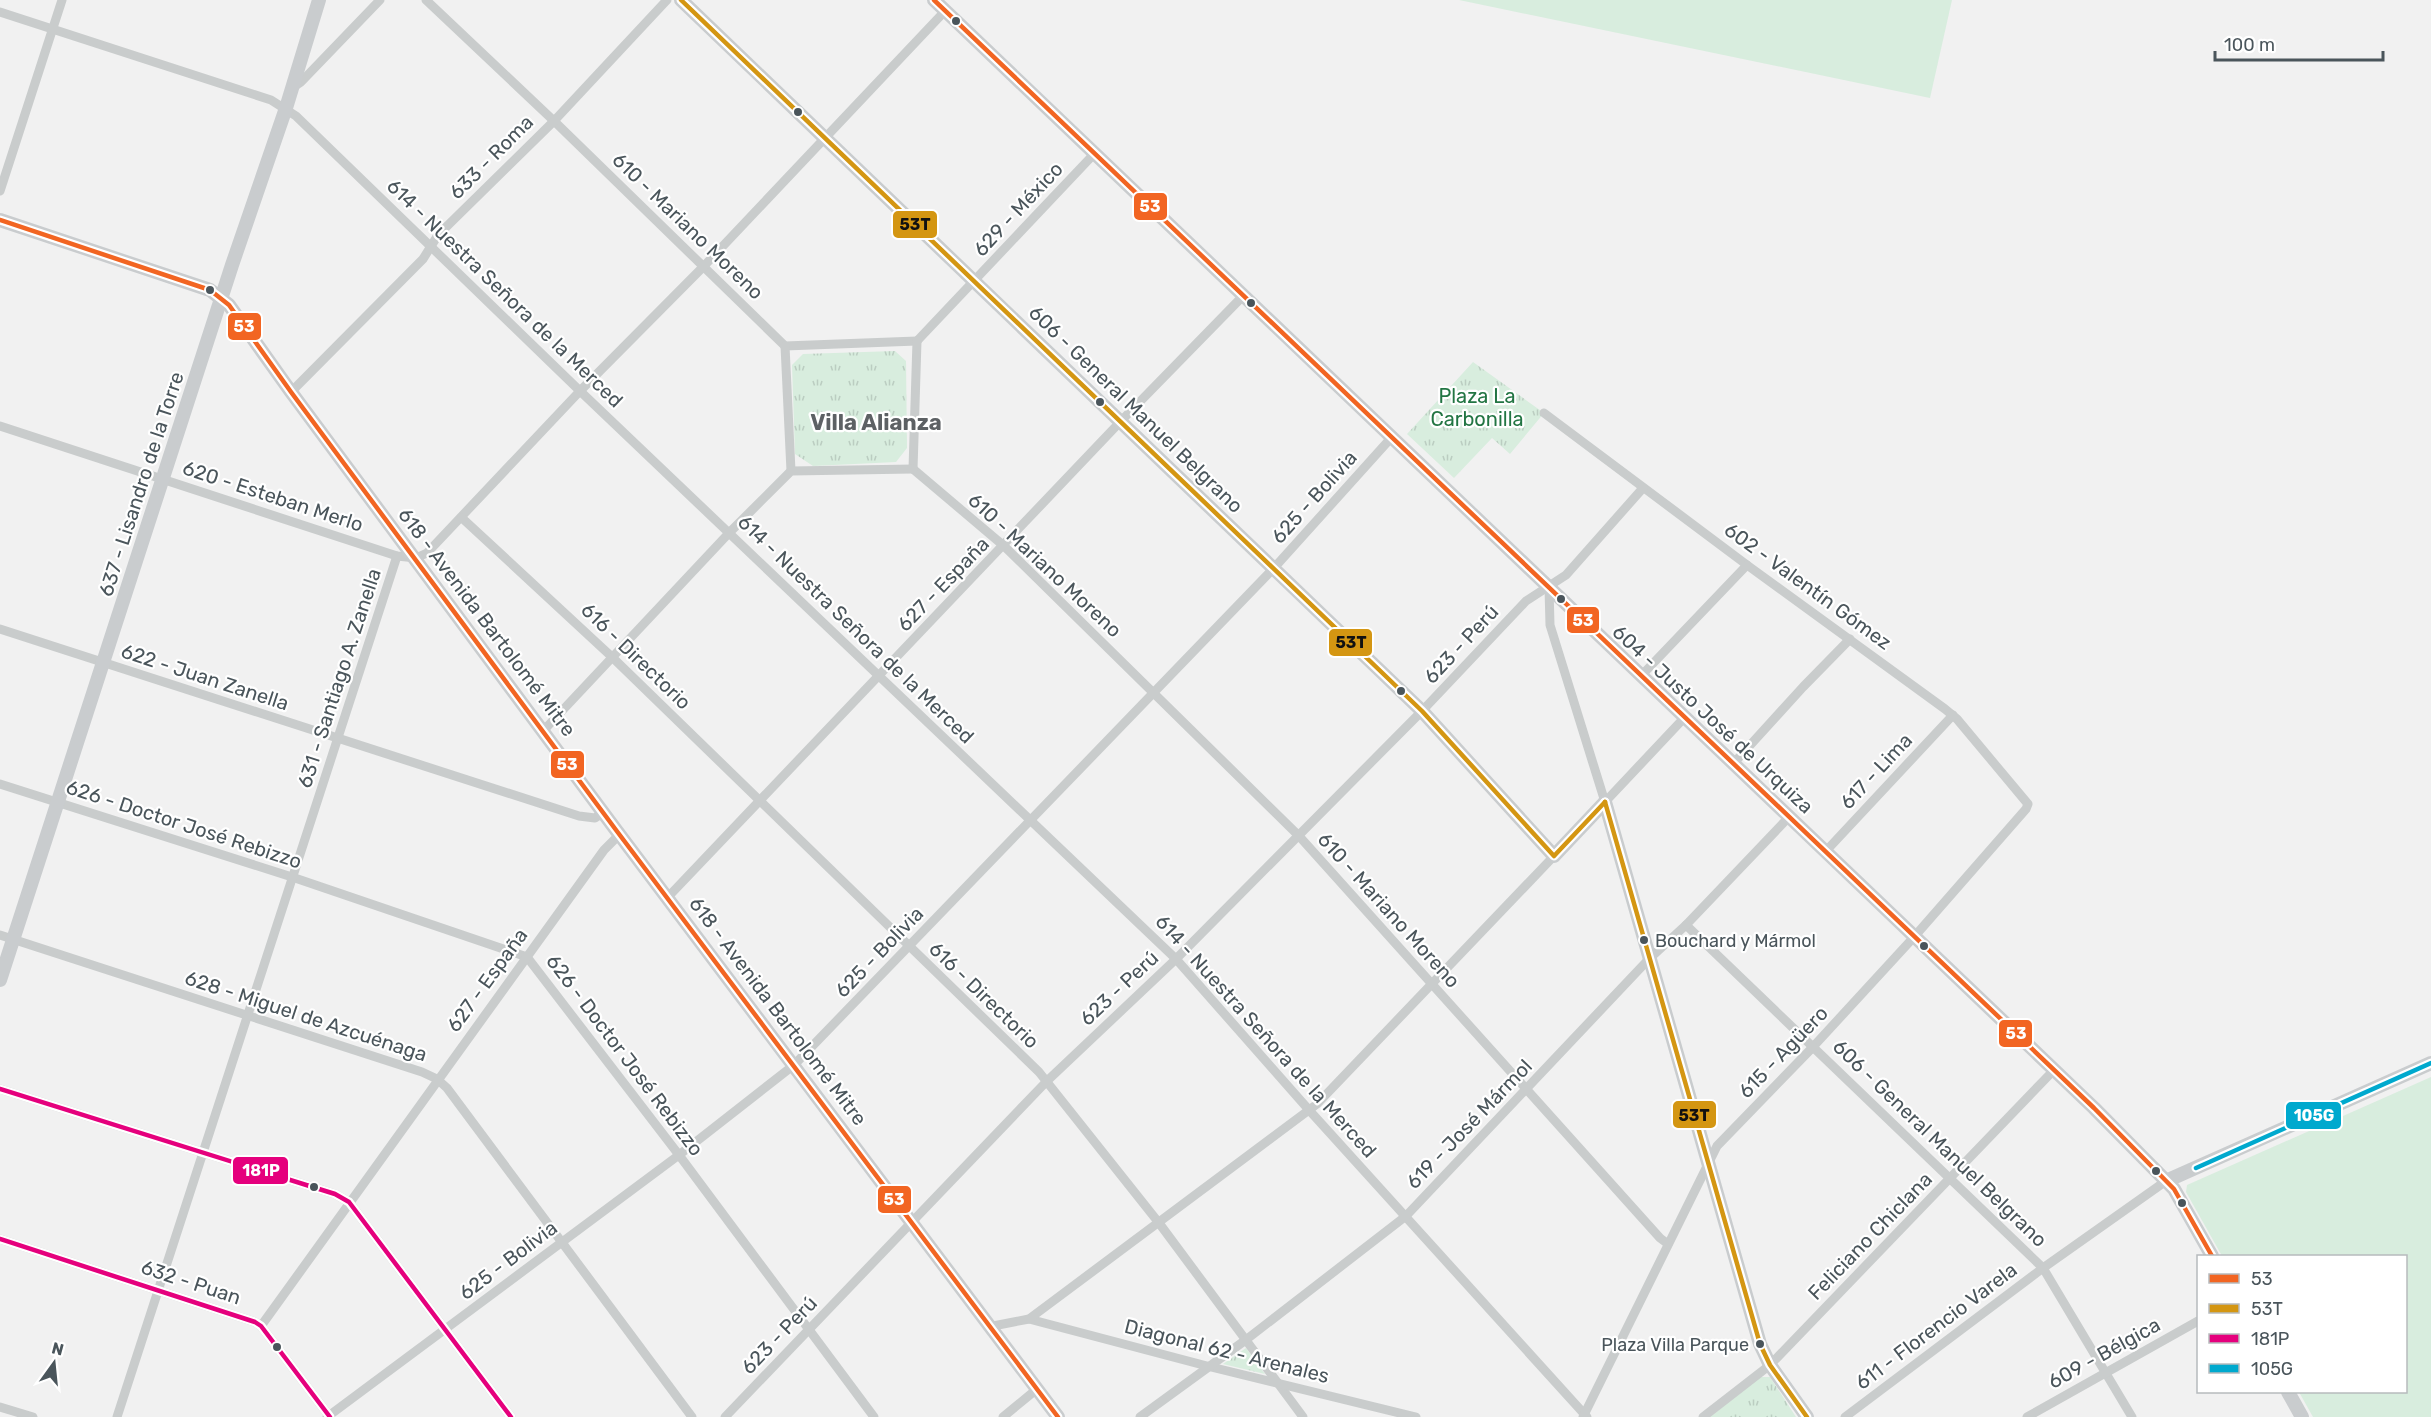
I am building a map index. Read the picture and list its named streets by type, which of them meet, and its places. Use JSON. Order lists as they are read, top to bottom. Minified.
{"streets":{"main road":["606 - General Manuel Belgrano","637 - Lisandro de la Torre","618 - Avenida Bartolomé Mitre","604 - Justo José de Urquiza"],"street":["633 - Roma","629 - México","610 - Mariano Moreno","614 - Nuestra Señora de la Merced","620 - Esteban Merlo","625 - Bolivia","627 - España","602 - Valentín Gómez","623 - Perú","616 - Directorio","622 - Juan Zanella","631 - Santiago A. Zanella","617 - Lima","626 - Doctor José Rebizzo","628 - Miguel de Azcuénaga","615 - Agüero","619 - José Mármol","Feliciano Chiclana","632 - Puan","611 - Florencio Varela","Diagonal 62 - Arenales","609 - Bélgica"]},"crossings":[["633 - Roma","610 - Mariano Moreno"],["633 - Roma","614 - Nuestra Señora de la Merced"],["633 - Roma","618 - Avenida Bartolomé Mitre"],["629 - México","606 - General Manuel Belgrano"],["629 - México","604 - Justo José de Urquiza"],["610 - Mariano Moreno","625 - Bolivia"],["610 - Mariano Moreno","627 - España"],["610 - Mariano Moreno","623 - Perú"],["610 - Mariano Moreno","615 - Agüero"],["610 - Mariano Moreno","619 - José Mármol"],["614 - Nuestra Señora de la Merced","637 - Lisandro de la Torre"],["614 - Nuestra Señora de la Merced","625 - Bolivia"],["614 - Nuestra Señora de la Merced","627 - España"],["614 - Nuestra Señora de la Merced","623 - Perú"],["614 - Nuestra Señora de la Merced","615 - Agüero"],["614 - Nuestra Señora de la Merced","619 - José Mármol"],["606 - General Manuel Belgrano","625 - Bolivia"],["606 - General Manuel Belgrano","627 - España"],["606 - General Manuel Belgrano","623 - Perú"],["606 - General Manuel Belgrano","615 - Agüero"],["606 - General Manuel Belgrano","619 - José Mármol"],["606 - General Manuel Belgrano","Feliciano Chiclana"],["606 - General Manuel Belgrano","611 - Florencio Varela"],["606 - General Manuel Belgrano","609 - Bélgica"],["637 - Lisandro de la Torre","620 - Esteban Merlo"],["637 - Lisandro de la Torre","618 - Avenida Bartolomé Mitre"],["637 - Lisandro de la Torre","622 - Juan Zanella"],["637 - Lisandro de la Torre","626 - Doctor José Rebizzo"],["637 - Lisandro de la Torre","628 - Miguel de Azcuénaga"],["620 - Esteban Merlo","631 - Santiago A. Zanella"],["625 - Bolivia","618 - Avenida Bartolomé Mitre"],["625 - Bolivia","616 - Directorio"],["625 - Bolivia","604 - Justo José de Urquiza"],["625 - Bolivia","626 - Doctor José Rebizzo"],["625 - Bolivia","628 - Miguel de Azcuénaga"],["625 - Bolivia","632 - Puan"],["627 - España","618 - Avenida Bartolomé Mitre"],["627 - España","616 - Directorio"],["627 - España","604 - Justo José de Urquiza"],["627 - España","626 - Doctor José Rebizzo"],["627 - España","628 - Miguel de Azcuénaga"],["627 - España","632 - Puan"],["602 - Valentín Gómez","623 - Perú"],["602 - Valentín Gómez","617 - Lima"],["602 - Valentín Gómez","615 - Agüero"],["618 - Avenida Bartolomé Mitre","623 - Perú"],["618 - Avenida Bartolomé Mitre","622 - Juan Zanella"],["618 - Avenida Bartolomé Mitre","631 - Santiago A. Zanella"],["623 - Perú","616 - Directorio"],["623 - Perú","604 - Justo José de Urquiza"],["623 - Perú","626 - Doctor José Rebizzo"],["616 - Directorio","619 - José Mármol"],["616 - Directorio","Diagonal 62 - Arenales"],["622 - Juan Zanella","631 - Santiago A. Zanella"],["631 - Santiago A. Zanella","626 - Doctor José Rebizzo"],["631 - Santiago A. Zanella","628 - Miguel de Azcuénaga"],["631 - Santiago A. Zanella","632 - Puan"],["604 - Justo José de Urquiza","617 - Lima"],["604 - Justo José de Urquiza","615 - Agüero"],["604 - Justo José de Urquiza","619 - José Mármol"],["604 - Justo José de Urquiza","Feliciano Chiclana"],["604 - Justo José de Urquiza","611 - Florencio Varela"],["619 - José Mármol","Diagonal 62 - Arenales"]],"districts":["Villa Alianza"],"parks":["Plaza La Carbonilla"],"places":["Bouchard y Mármol","Plaza Villa Parque"],"lines":["transit line 53","transit line 53T","transit line 105G","transit line 181P"],"legend":["53","53T","181P","105G"],"scale_bar":"100 m","north":"top"}
